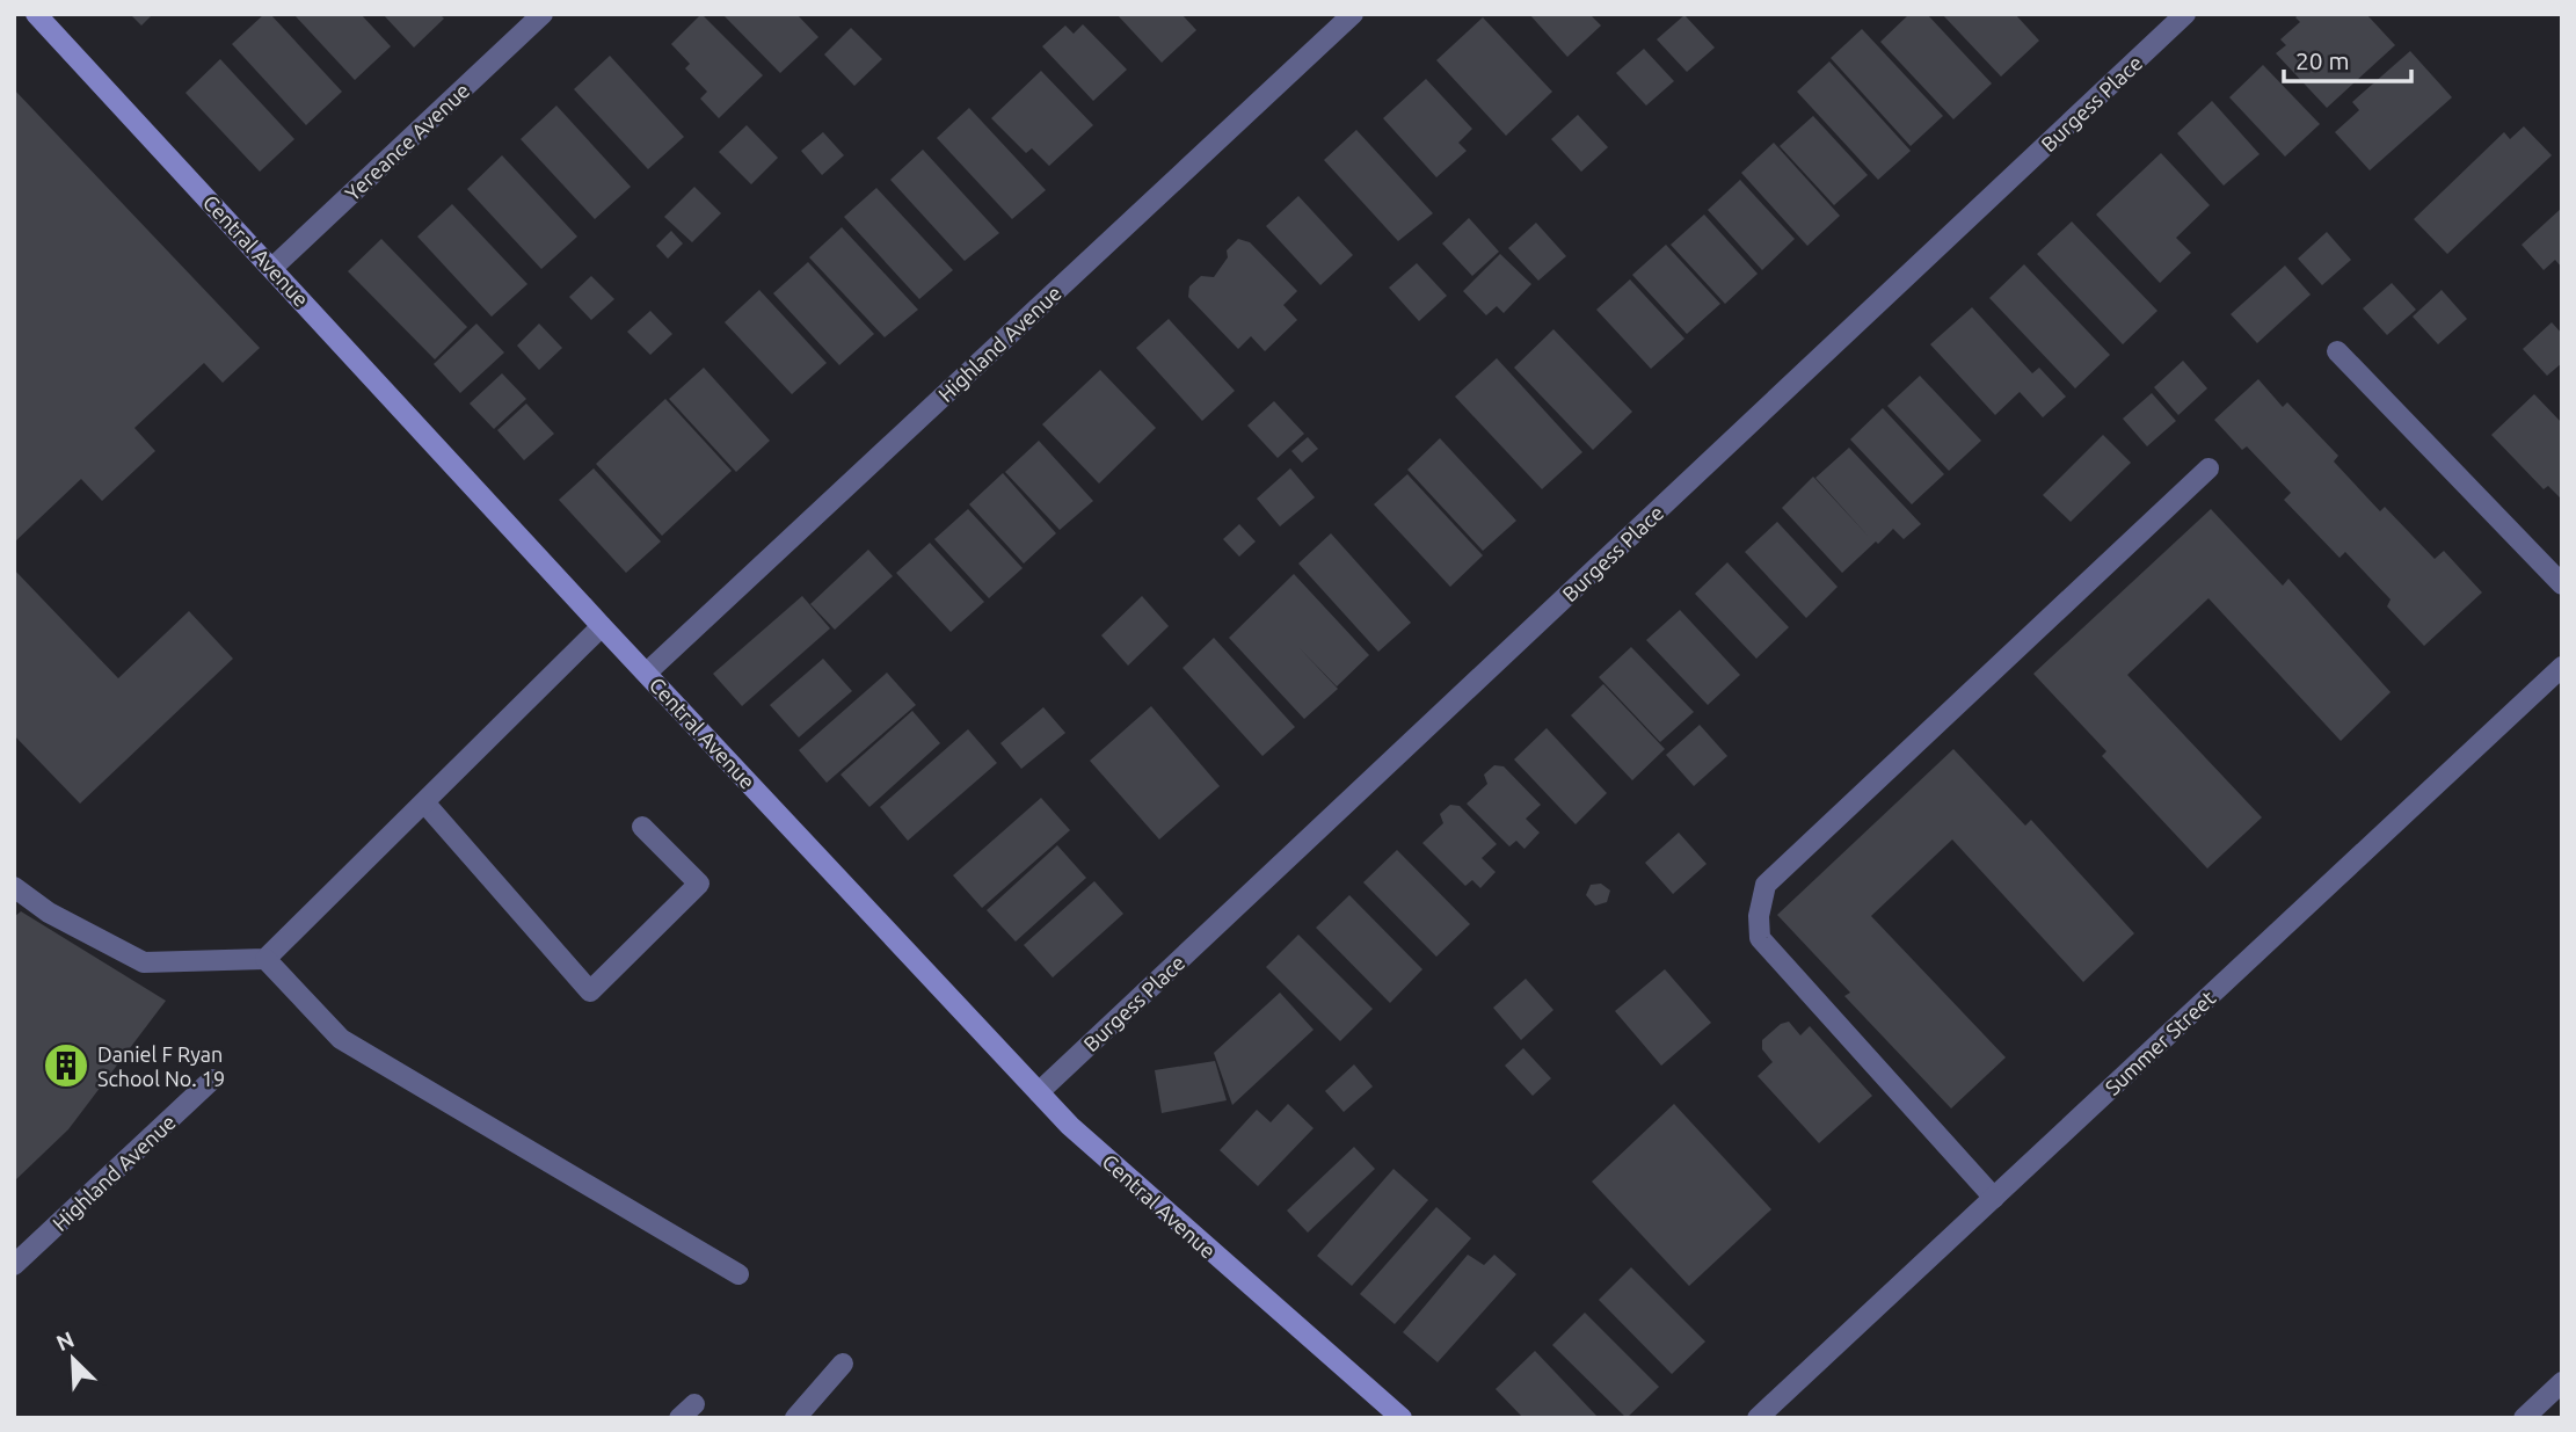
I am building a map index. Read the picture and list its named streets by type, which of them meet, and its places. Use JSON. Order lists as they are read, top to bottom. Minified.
{"streets":{"main road":["Central Avenue"],"street":["Burgess Place","Yereance Avenue","Highland Avenue","Summer Street"]},"crossings":[["Burgess Place","Central Avenue"],["Yereance Avenue","Central Avenue"],["Central Avenue","Highland Avenue"]],"places":{"building":["Daniel F Ryan School No. 19"]},"scale_bar":"20 m","north":"top left"}
